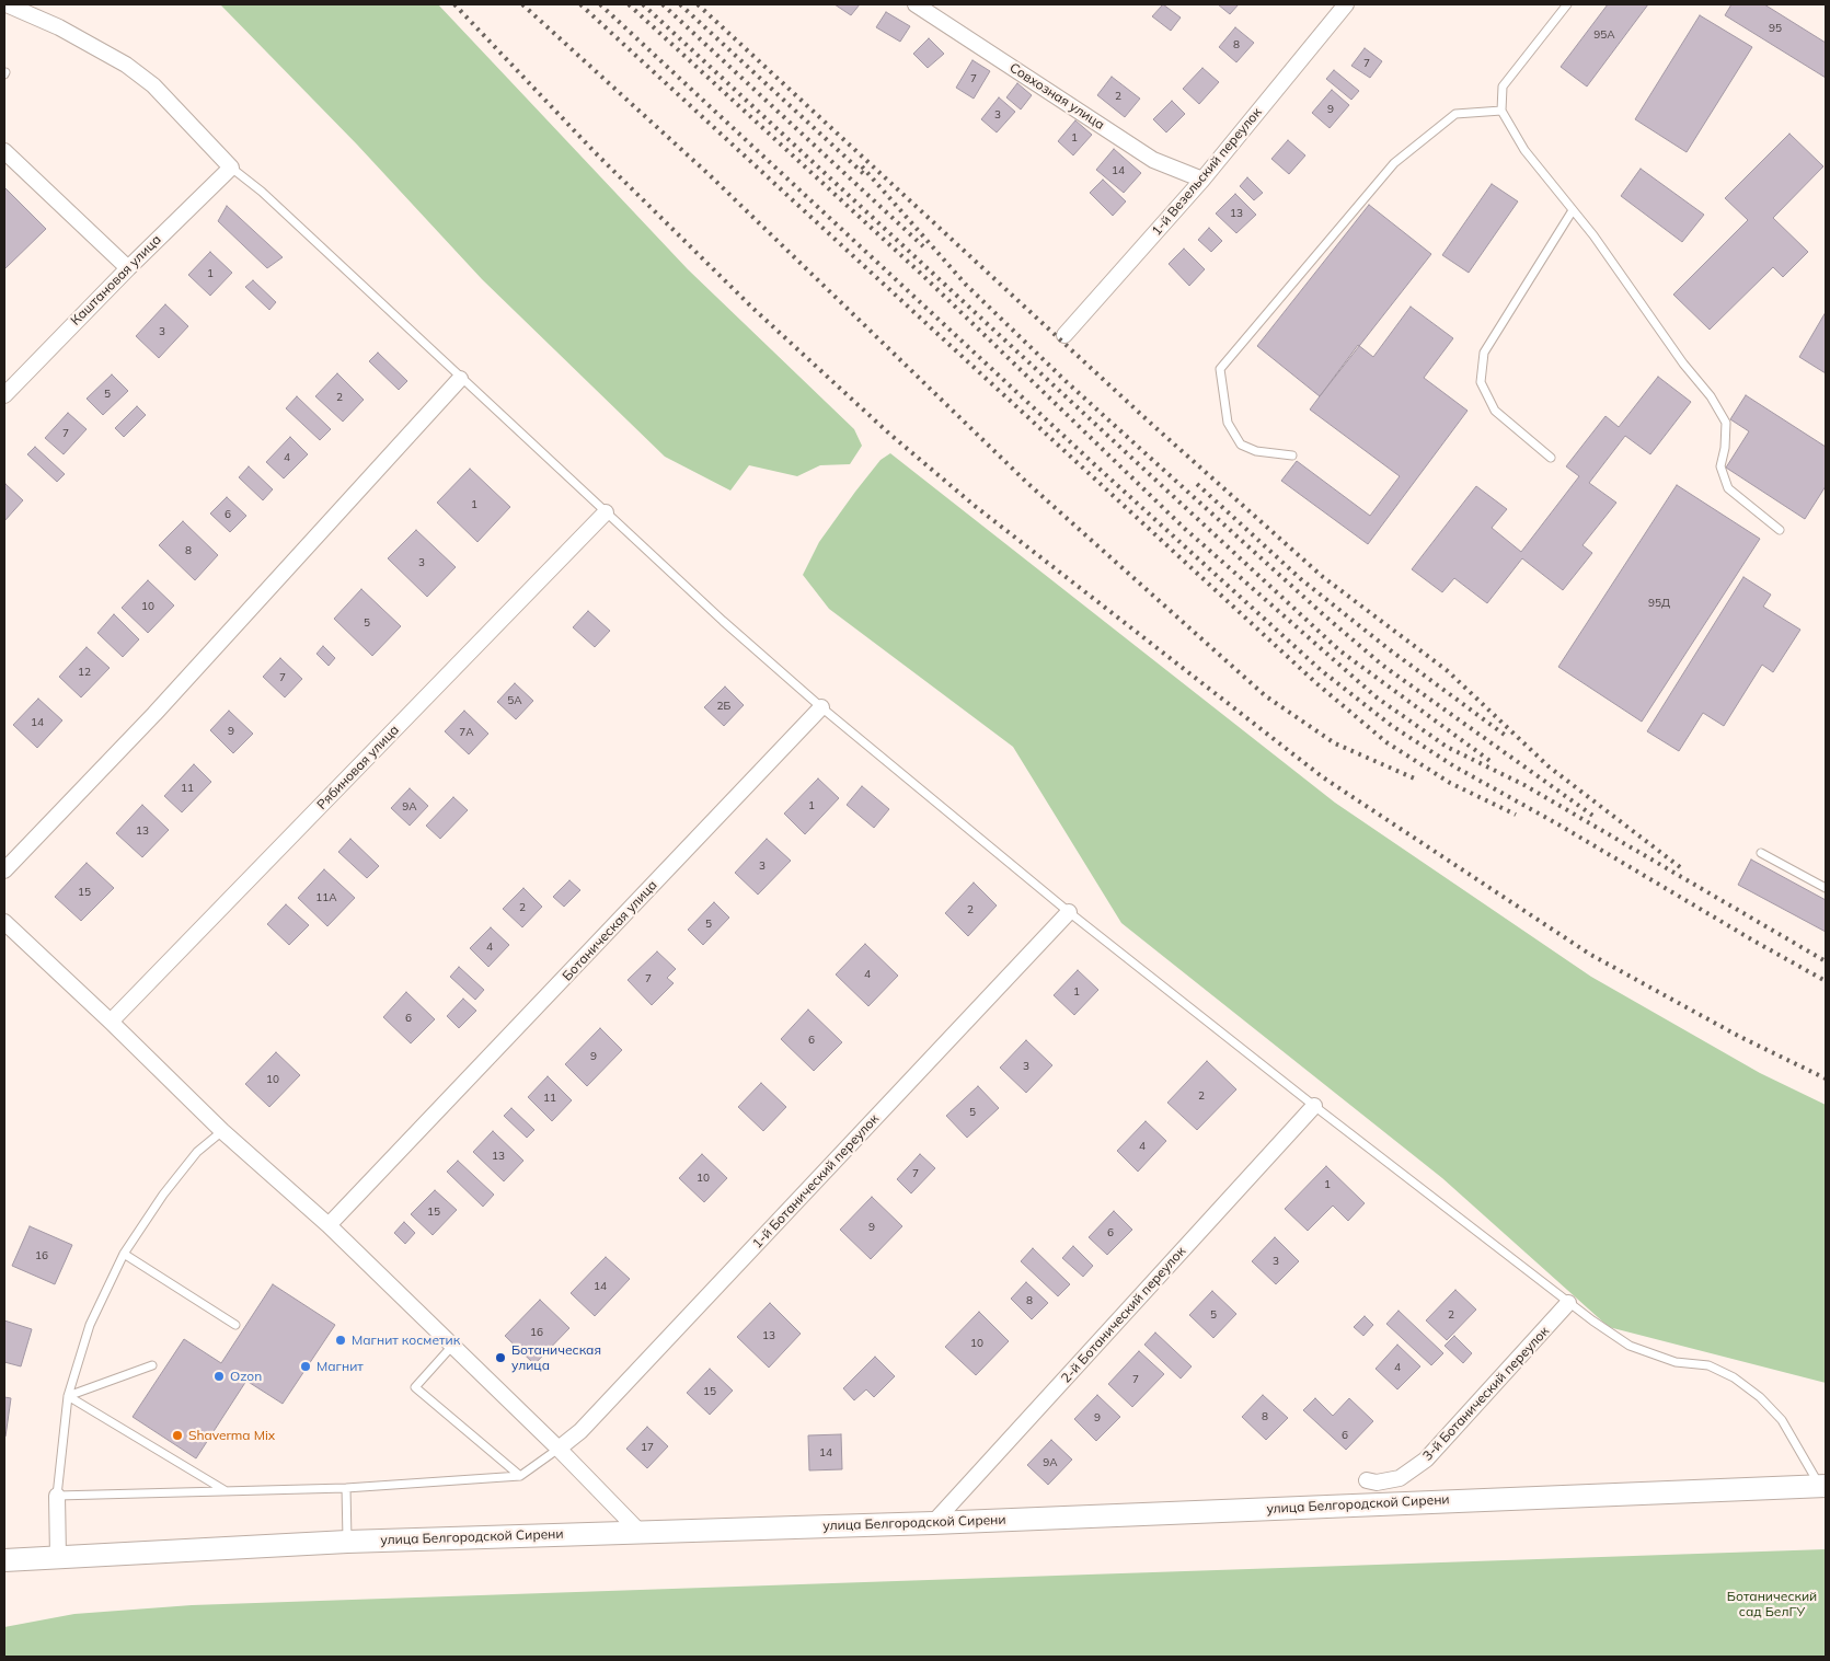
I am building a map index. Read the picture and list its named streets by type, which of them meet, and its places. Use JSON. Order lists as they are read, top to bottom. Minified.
{"streets":{"main road":["улица Белгородской Сирени"],"street":["Совхозная улица","1-й Везельский переулок","Каштановая улица","Рябиновая улица","Ботаническая улица","1-й Ботанический переулок","2-й Ботанический переулок","3-й Ботанический переулок"]},"crossings":[["Совхозная улица","1-й Везельский переулок"],["2-й Ботанический переулок","улица Белгородской Сирени"]],"parks":["Ботанический сад БелГУ"],"places":["Магнит косметик","Ботаническая улица","Магнит","Ozon","Shaverma Mix"],"house_numbers":["95","95А","8","7","7","2","9","3","1","14","13","1","3","5","2","7","4","1","6","8","3","95Д","10","5","12","7","5А","2Б","14","9","7А","11","1","9А","13","3","15","11А","2","2","5","4","4","7","1","6","6","9","3","10","2","11","5","4","13","7","10","1","15","9","6","16","3","14","8","5","2","16","13","10","4","7","15","8","9","6","17","14","9А"]}
